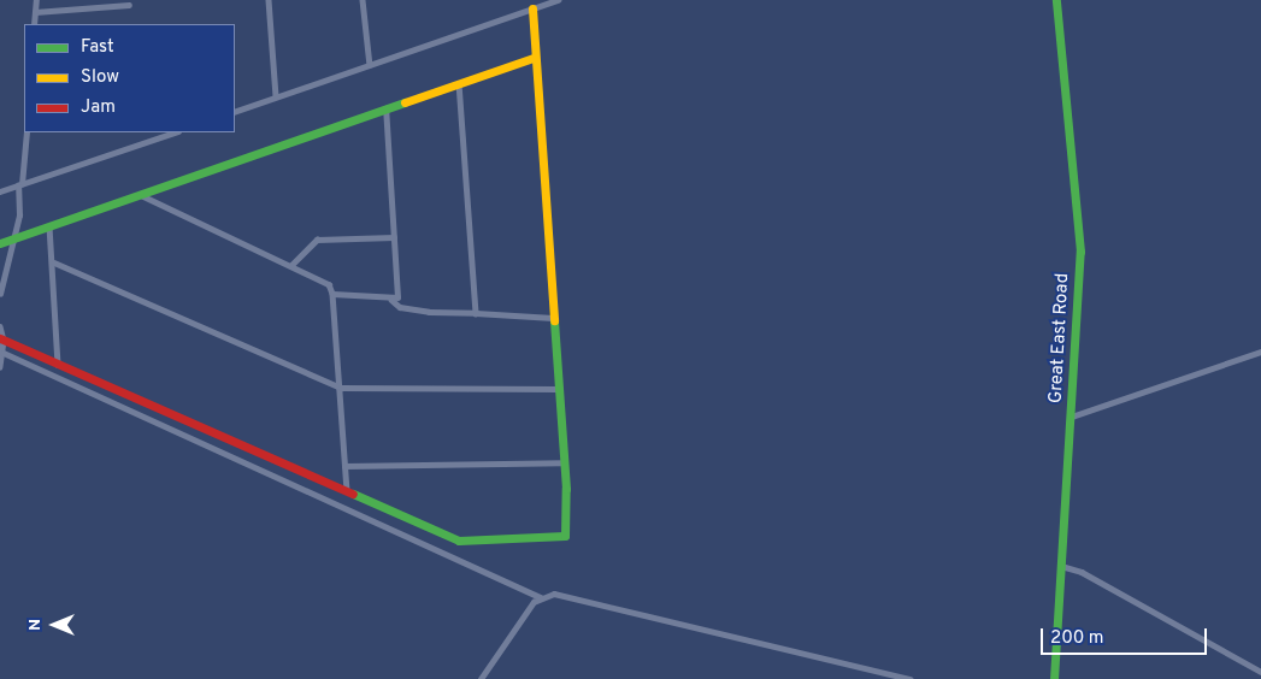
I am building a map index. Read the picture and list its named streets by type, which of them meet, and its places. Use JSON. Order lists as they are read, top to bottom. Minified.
{"streets":{"main road":["Great East Road"]},"legend":["Fast","Slow","Jam"],"scale_bar":"200 m","north":"left"}
